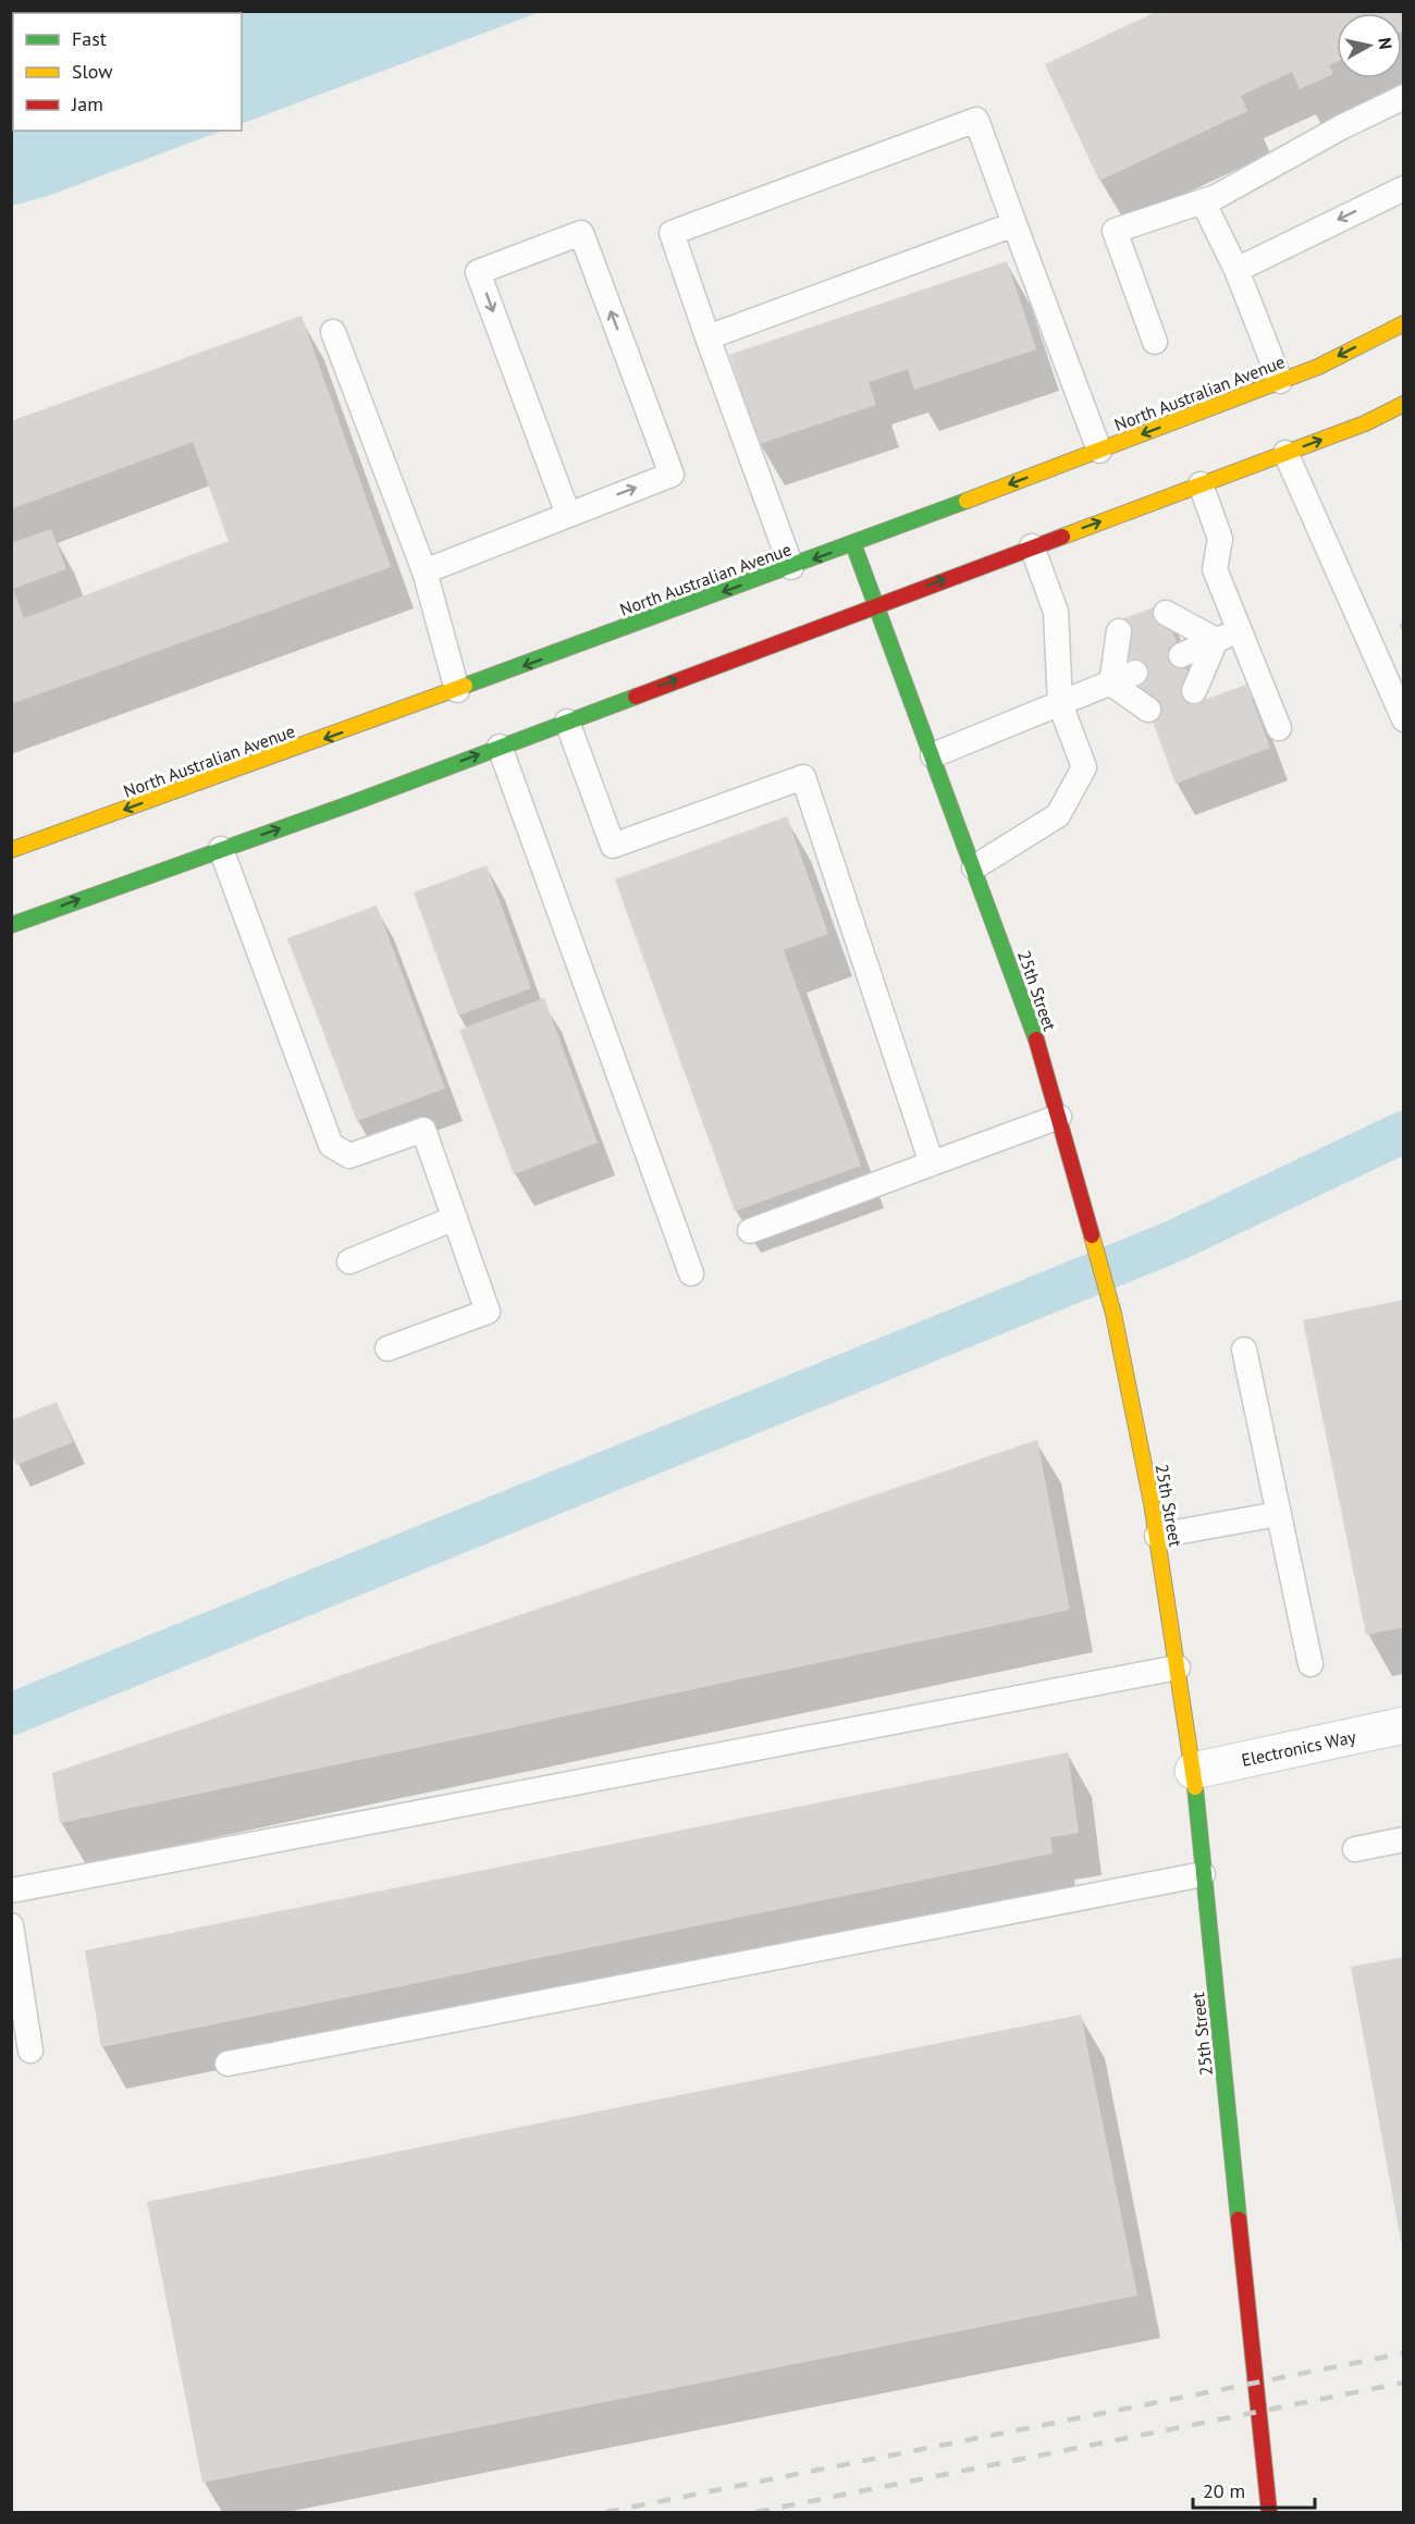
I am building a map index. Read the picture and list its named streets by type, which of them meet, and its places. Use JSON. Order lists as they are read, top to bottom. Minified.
{"streets":{"main road":["North Australian Avenue","25th Street"],"street":["Electronics Way"]},"crossings":[["North Australian Avenue","25th Street"],["25th Street","Electronics Way"]],"legend":["Fast","Slow","Jam"],"scale_bar":"20 m","north":"right"}
